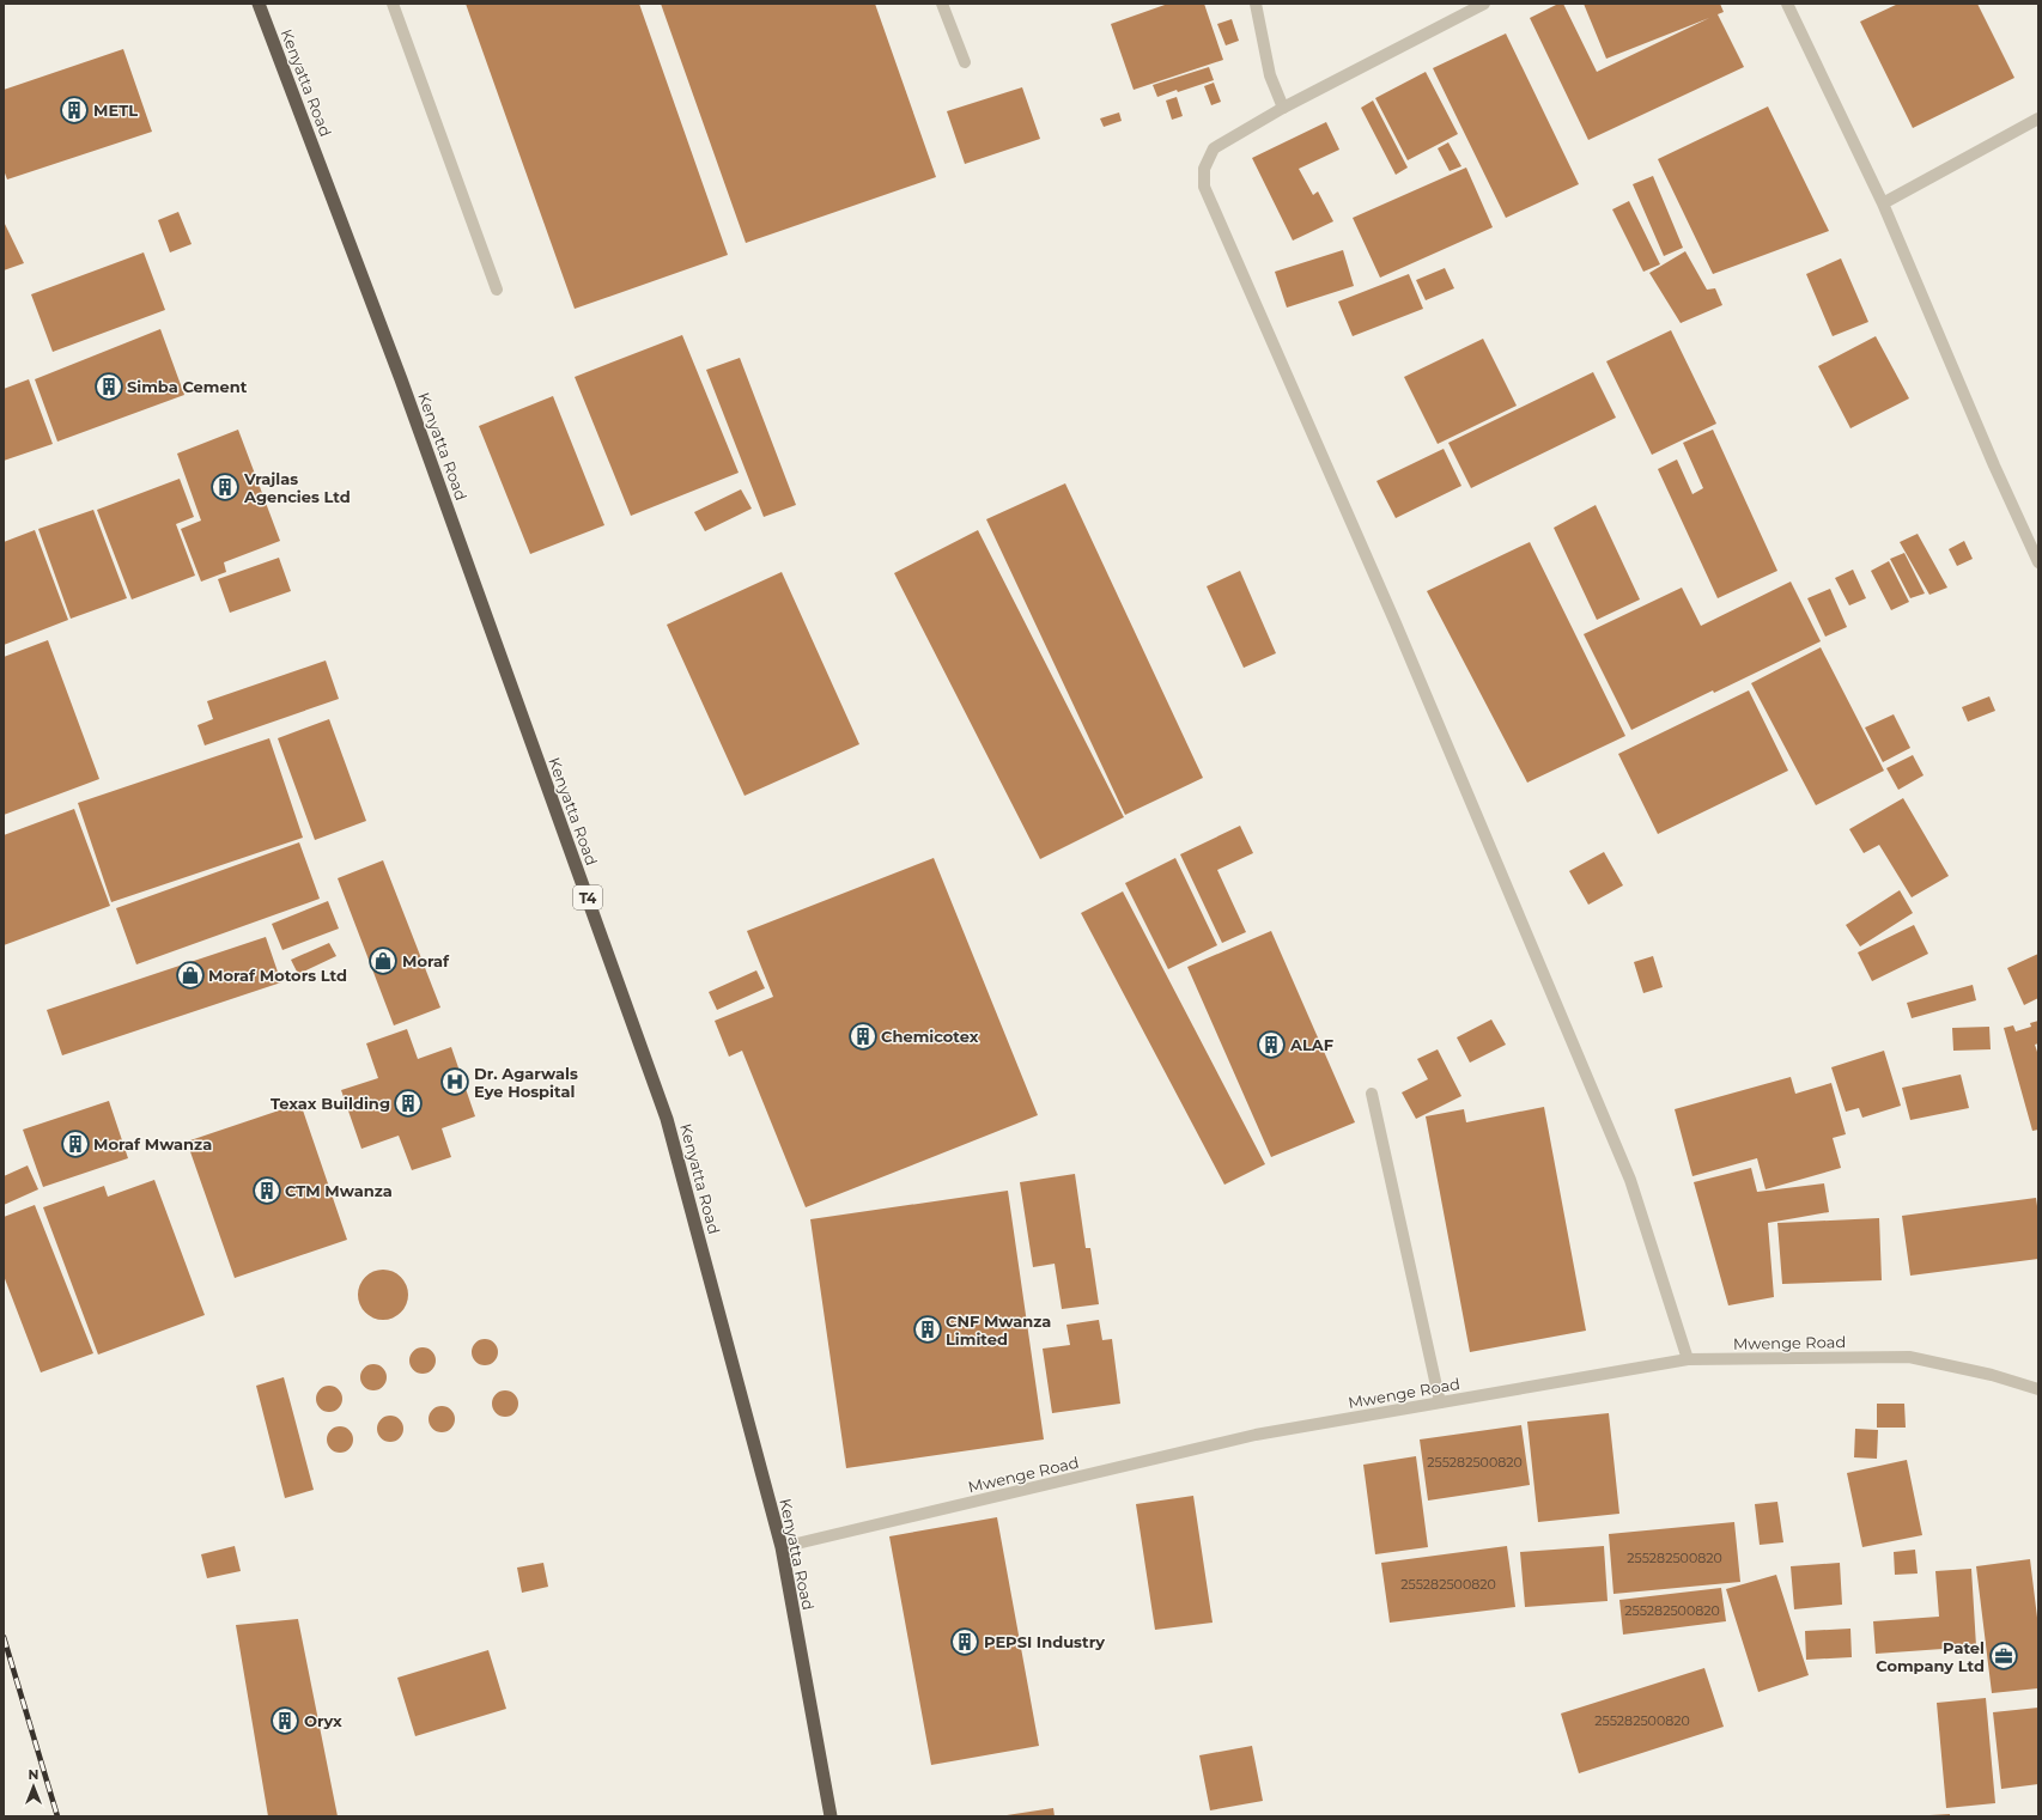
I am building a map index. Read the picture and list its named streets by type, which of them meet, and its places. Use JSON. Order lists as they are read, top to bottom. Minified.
{"streets":{"highway":["Kenyatta Road","T4"],"street":["Mwenge Road"]},"crossings":[["Kenyatta Road","Mwenge Road"]],"places":{"building":["METL","Simba Cement","Vrajlas Agencies Ltd","Chemicotex","ALAF","Texax Building","Moraf Mwanza","CTM Mwanza","CNF Mwanza Limited","PEPSI Industry","Oryx"],"shop":["Moraf","Moraf Motors Ltd"],"hospital":["Dr. Agarwals Eye Hospital"],"office":["Patel Company Ltd"]},"house_numbers":["255282500820","255282500820","255282500820","255282500820","255282500820"],"north":"top"}
